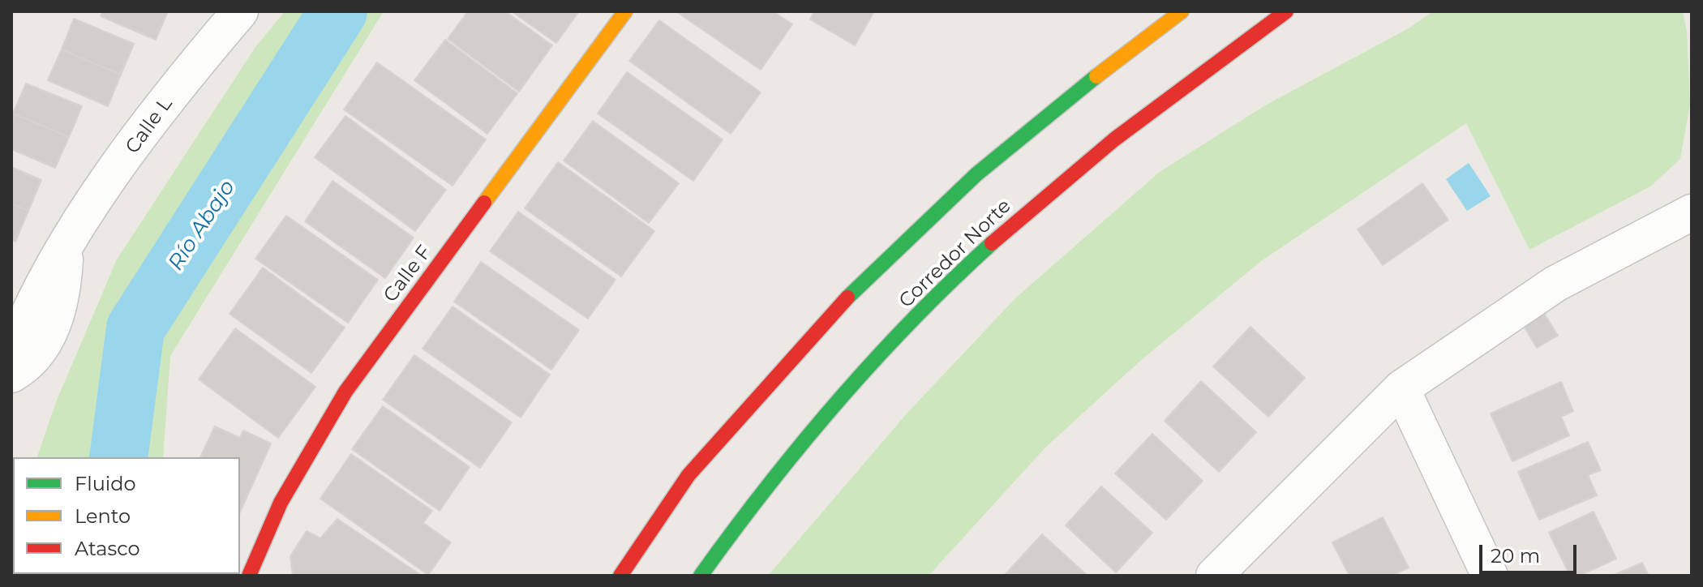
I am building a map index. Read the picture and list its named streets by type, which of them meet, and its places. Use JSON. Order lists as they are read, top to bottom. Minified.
{"streets":{"main road":["Corredor Norte","Calle F"],"street":["Calle L"]},"water":["Río Abajo"],"legend":["Fluido","Lento","Atasco"],"scale_bar":"20 m"}
